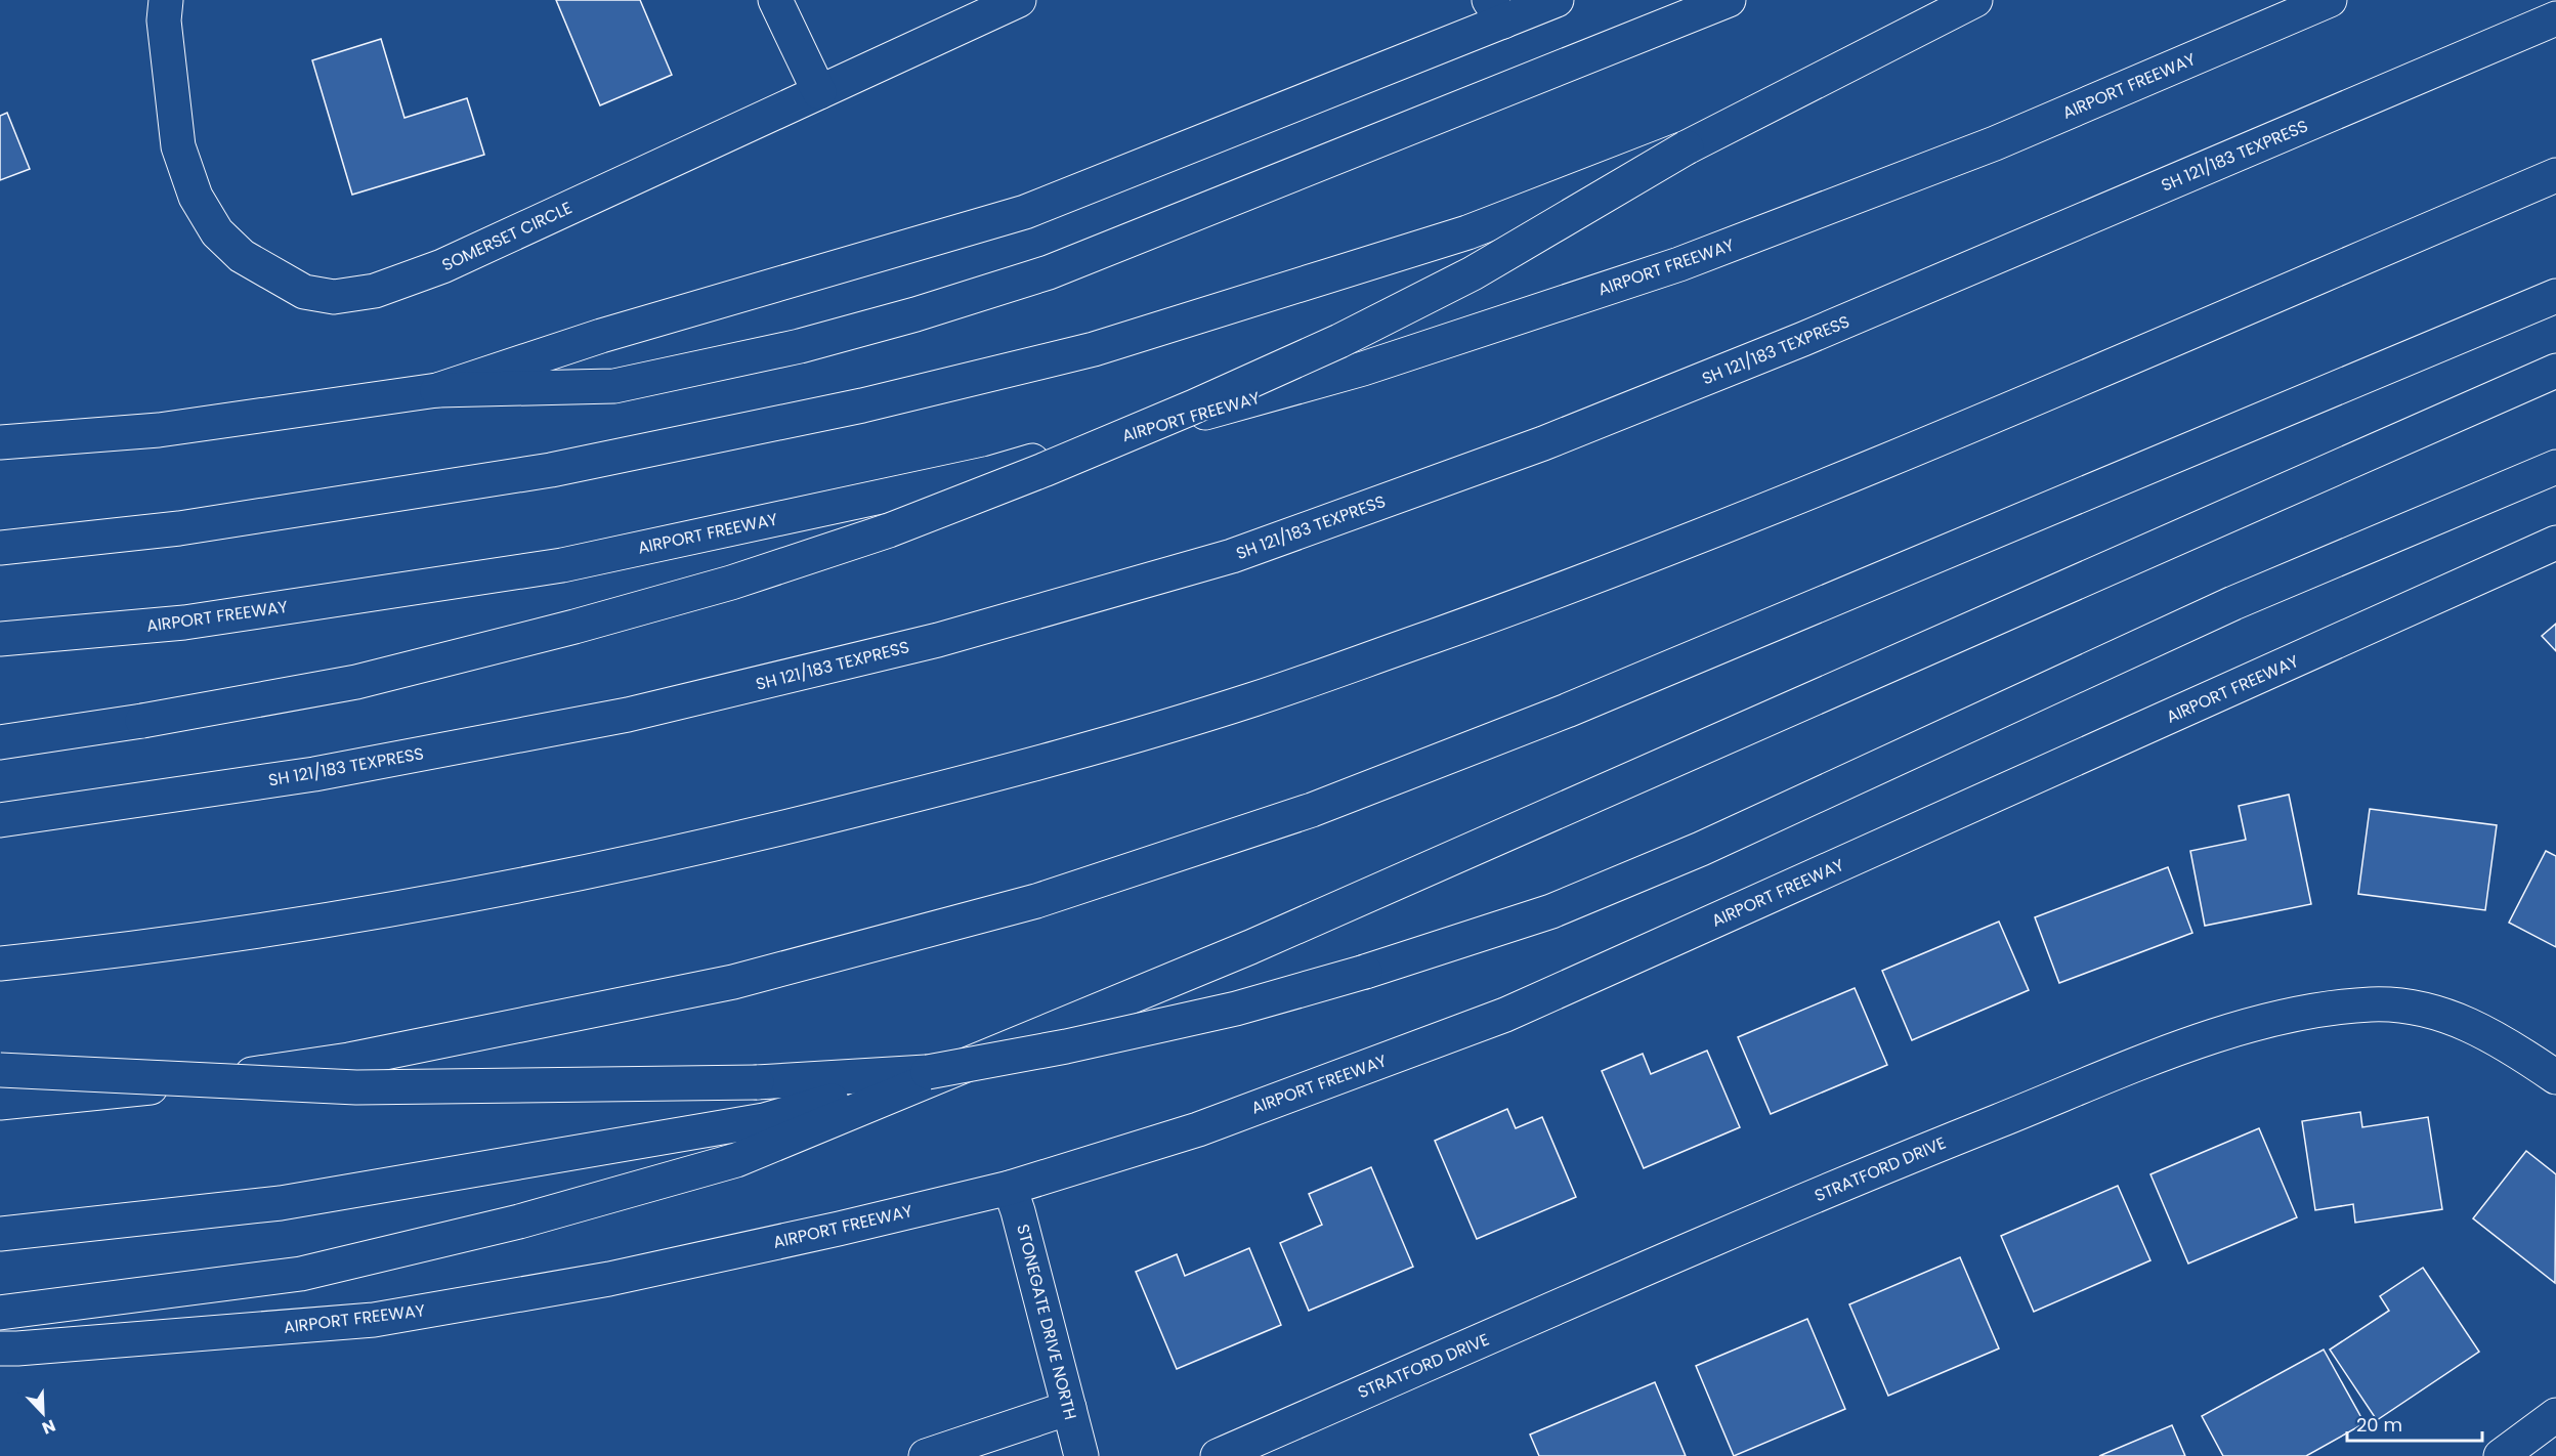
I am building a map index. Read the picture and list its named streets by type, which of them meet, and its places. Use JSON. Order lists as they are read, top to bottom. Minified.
{"streets":{"main road":["AIRPORT FREEWAY","SH 121/183 TEXPRESS","SOMERSET CIRCLE","STRATFORD DRIVE","STONEGATE DRIVE NORTH"]},"crossings":[["AIRPORT FREEWAY","STONEGATE DRIVE NORTH"]],"scale_bar":"20 m","north":"bottom right"}
